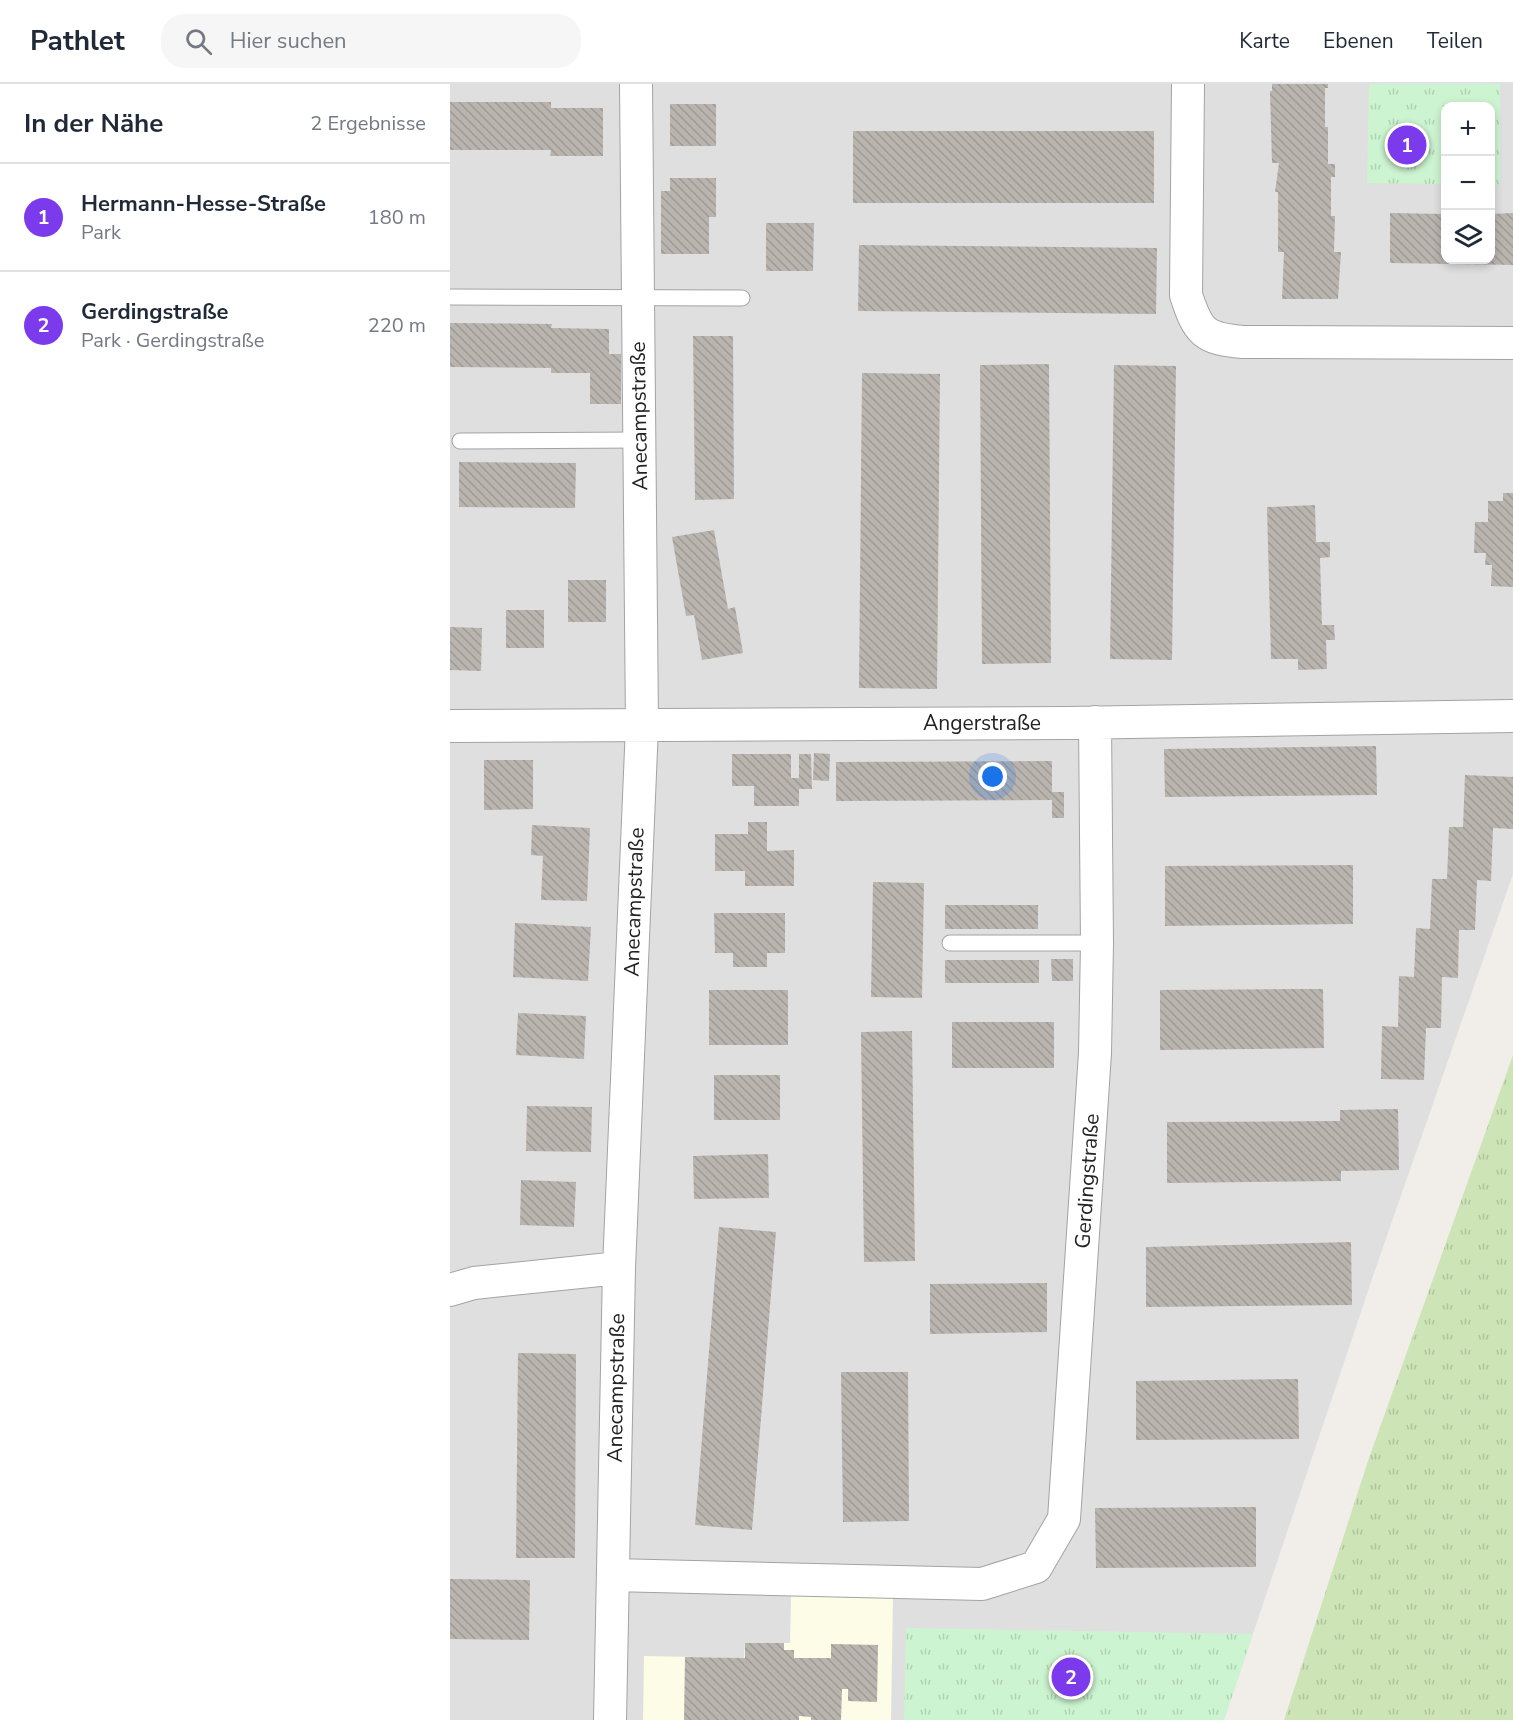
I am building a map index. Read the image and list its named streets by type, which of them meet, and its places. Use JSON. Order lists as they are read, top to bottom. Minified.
{"streets":{"street":["Anecampstraße","Angerstraße","Gerdingstraße"]},"crossings":[["Anecampstraße","Angerstraße"],["Anecampstraße","Gerdingstraße"],["Angerstraße","Gerdingstraße"]],"page":{"header":"Pathlet","search":"Hier suchen","nav":["Karte","Ebenen","Teilen"],"heading":["In der Nähe","2 Ergebnisse"],"map_buttons":["+","−"],"pins":["1","2"],"list":[{"mark":"1","name":"Hermann-Hesse-Straße","note":"Park","value":"180 m"},{"mark":"2","name":"Gerdingstraße","note":"Park · Gerdingstraße","value":"220 m"}]}}
